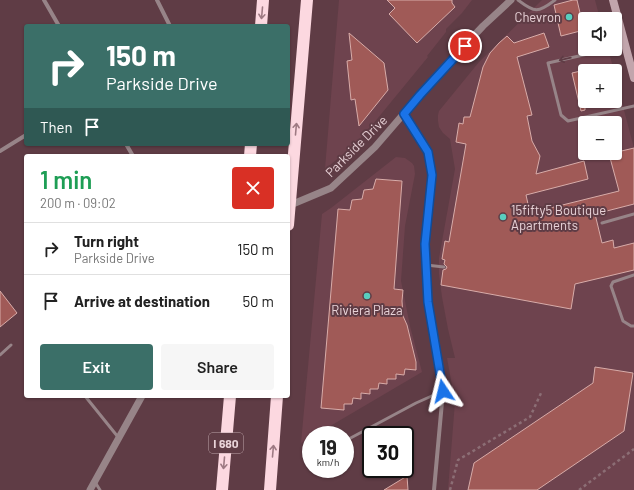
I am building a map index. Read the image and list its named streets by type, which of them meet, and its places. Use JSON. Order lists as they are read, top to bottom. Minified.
{"streets":{"highway":["I 680"],"street":["Parkside Drive"]},"places":["Chevron","15fifty5 Boutique Apartments","Riviera Plaza"],"page":{"map_buttons":["+","−"],"turn":["150 m","Parkside Drive"],"then":"Then","heading":["1 min","200 m · 09:02"],"list":[{"name":"Turn right","note":"Parkside Drive","value":"150 m"},{"name":"Arrive at destination","value":"50 m"}],"buttons":["Exit","Share"],"speed":"19 km/h","limit":"30"}}
